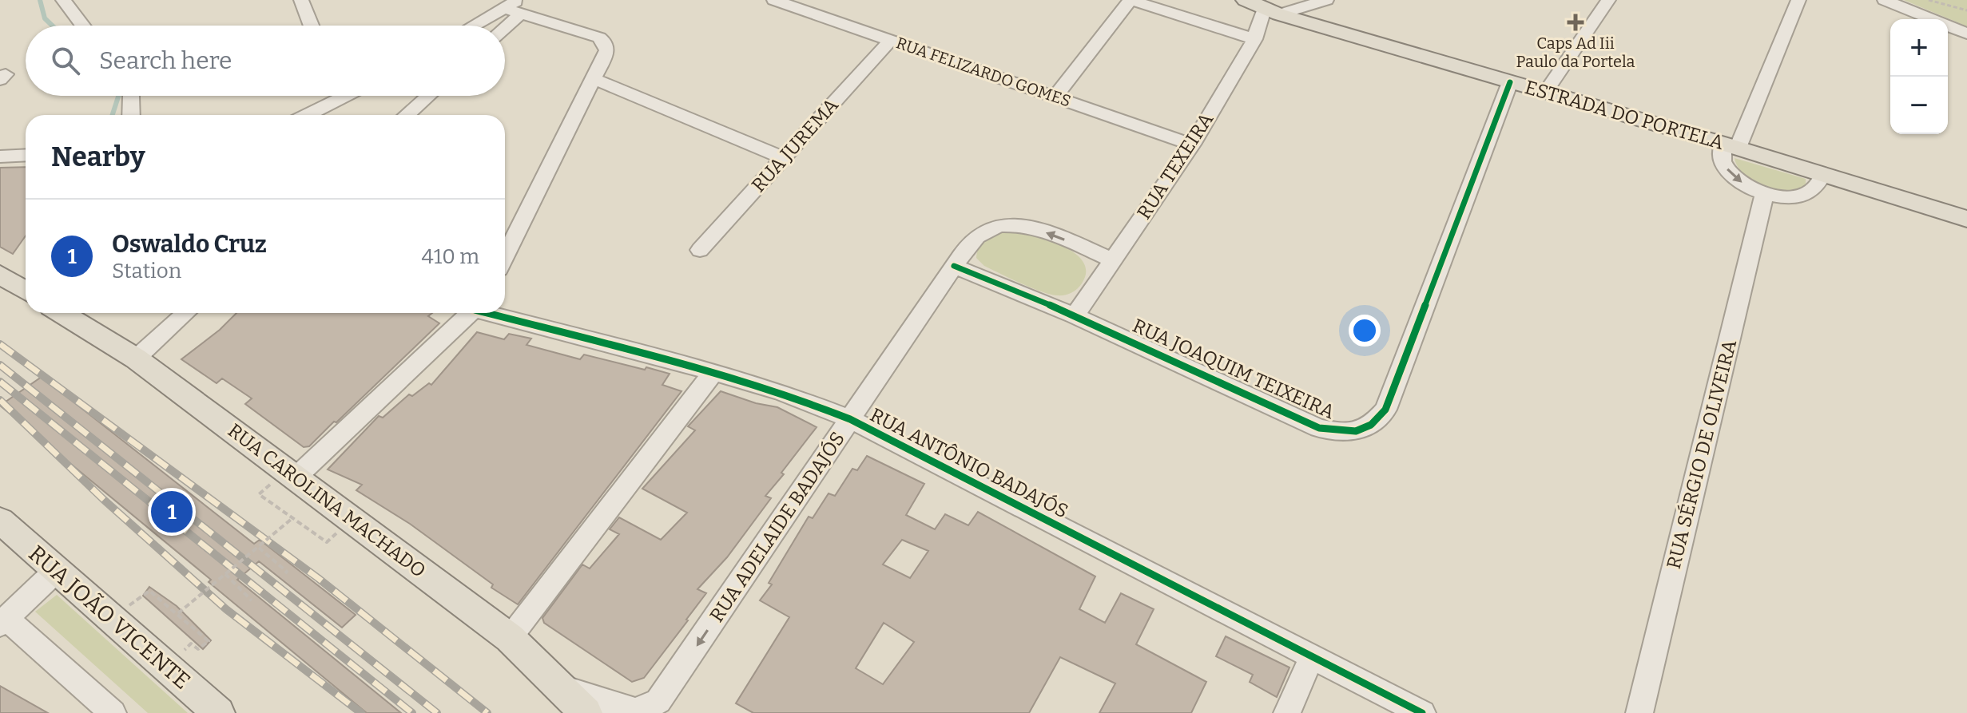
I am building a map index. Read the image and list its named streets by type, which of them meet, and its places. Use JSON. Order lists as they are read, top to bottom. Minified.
{"streets":{"main road":["ESTRADA DO PORTELA","RUA CAROLINA MACHADO","RUA JOÃO VICENTE"],"street":["RUA FELIZARDO GOMES","RUA JUREMA","RUA TEXEIRA","RUA JOAQUIM TEIXEIRA","RUA SÉRGIO DE OLIVEIRA","RUA ANTÔNIO BADAJÓS","RUA ADELAIDE BADAJÓS"]},"crossings":[["RUA FELIZARDO GOMES","RUA JUREMA"],["RUA FELIZARDO GOMES","RUA TEXEIRA"],["ESTRADA DO PORTELA","RUA TEXEIRA"],["ESTRADA DO PORTELA","RUA JOAQUIM TEIXEIRA"],["RUA TEXEIRA","RUA JOAQUIM TEIXEIRA"],["RUA TEXEIRA","RUA ADELAIDE BADAJÓS"],["RUA JOAQUIM TEIXEIRA","RUA ADELAIDE BADAJÓS"],["RUA ANTÔNIO BADAJÓS","RUA ADELAIDE BADAJÓS"],["RUA CAROLINA MACHADO","RUA ADELAIDE BADAJÓS"]],"places":{"health":["Caps Ad Iii Paulo da Portela"]},"page":{"map_buttons":["+","−"],"search":"Search here","heading":"Nearby","list":[{"mark":"1","name":"Oswaldo Cruz","note":"Station","value":"410 m"}],"pins":"1"}}
